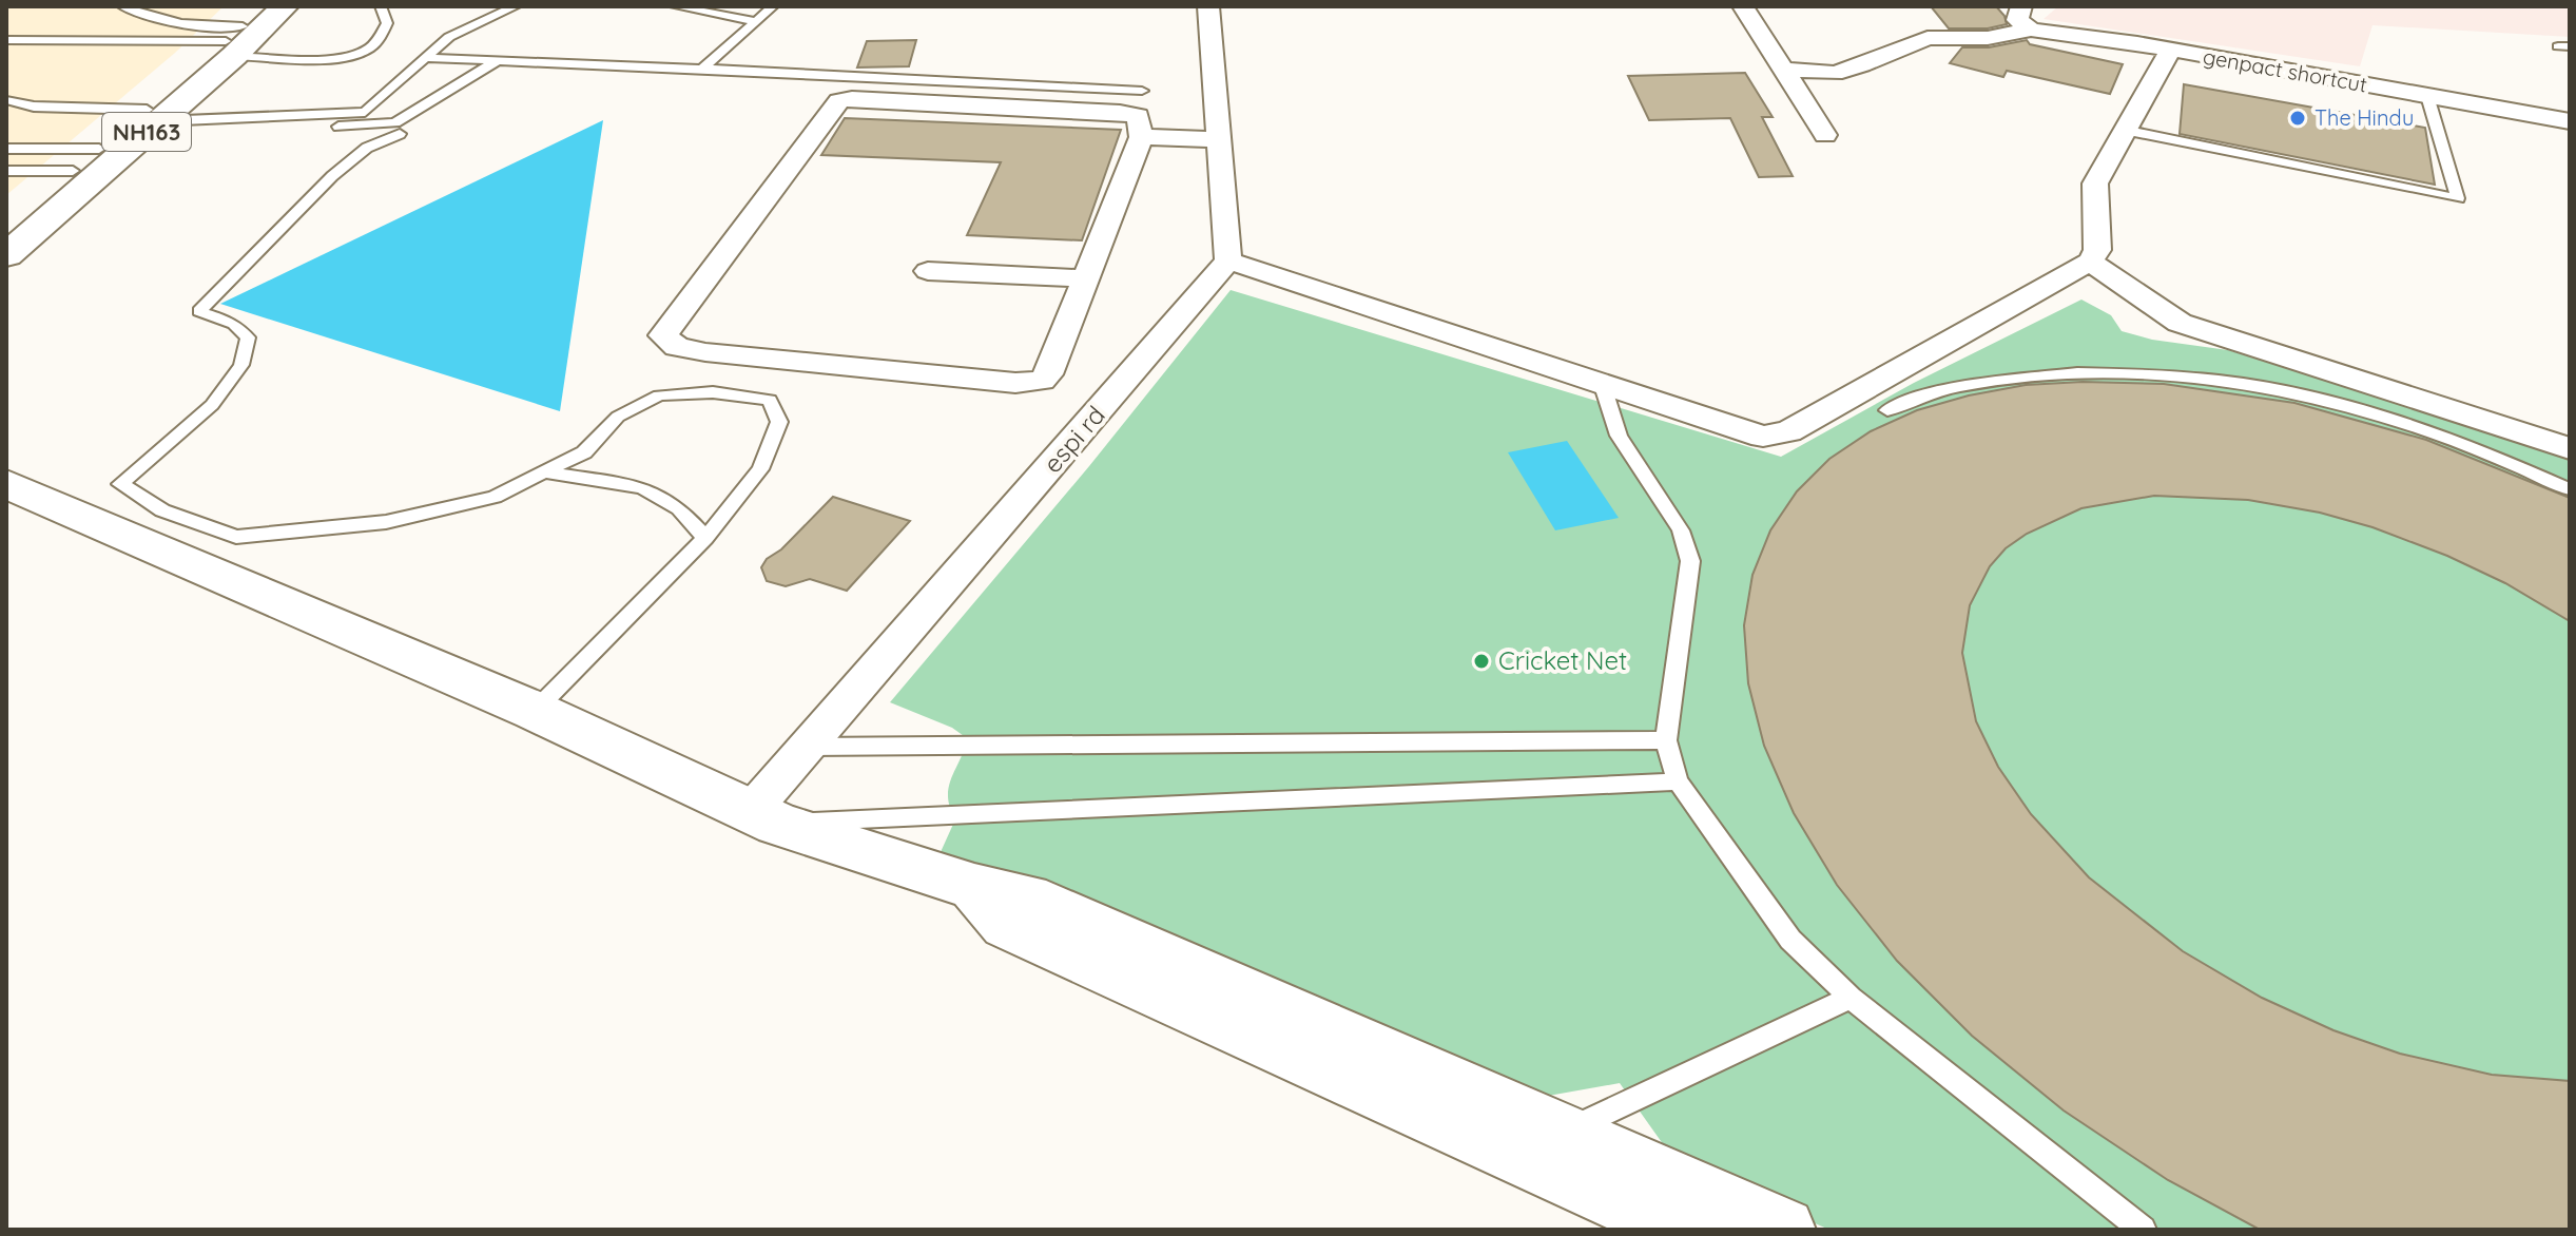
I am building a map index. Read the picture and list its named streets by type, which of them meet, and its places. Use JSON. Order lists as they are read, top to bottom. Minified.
{"streets":{"main road":["NH163"],"street":["espi rd"]},"places":["The Hindu","Cricket Net"]}
